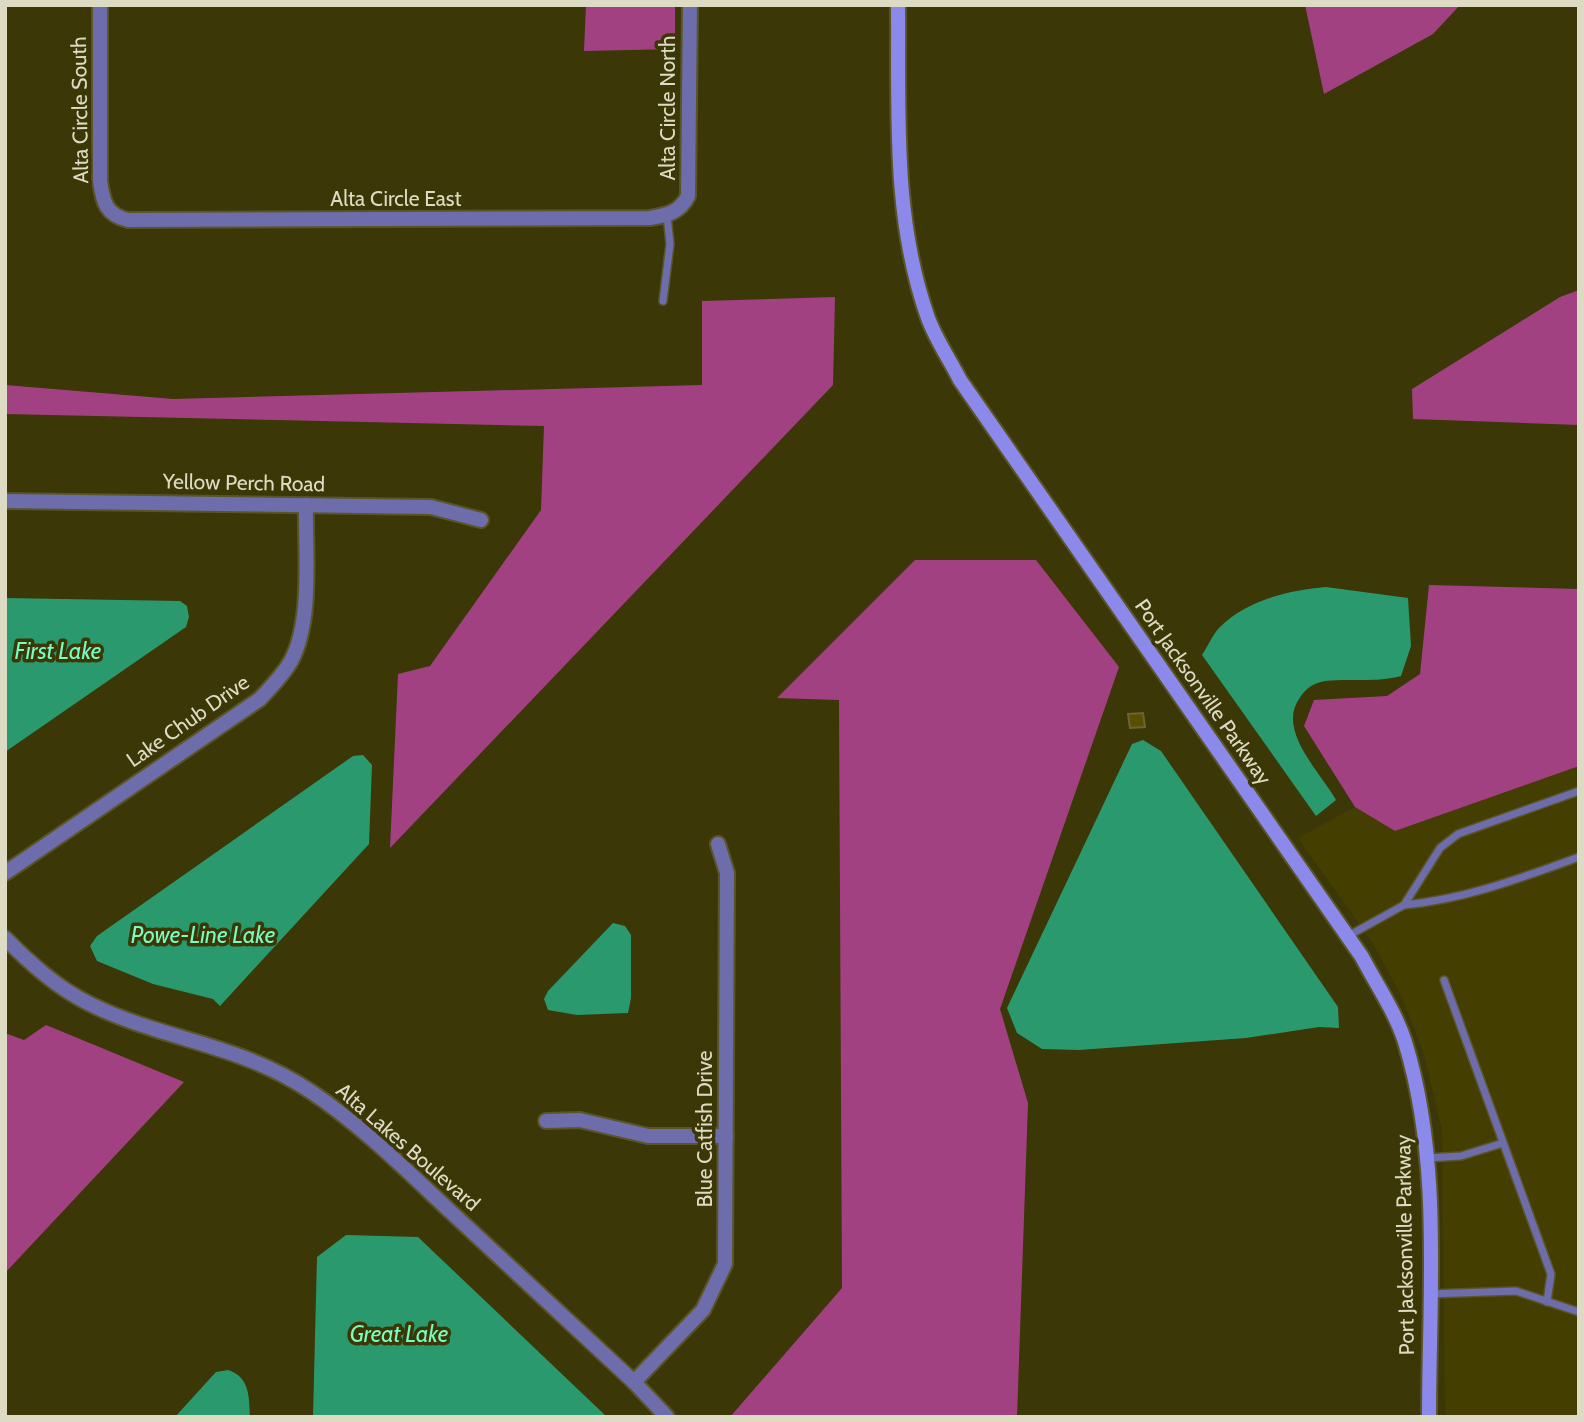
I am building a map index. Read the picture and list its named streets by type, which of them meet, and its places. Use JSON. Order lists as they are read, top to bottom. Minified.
{"streets":{"street":["Alta Circle North","Alta Circle South","Alta Circle East","Yellow Perch Road","Port Jacksonville Parkway","Lake Chub Drive","Blue Catfish Drive","Alta Lakes Boulevard"]},"crossings":[["Alta Circle North","Alta Circle East"],["Alta Circle South","Alta Circle East"],["Yellow Perch Road","Lake Chub Drive"],["Blue Catfish Drive","Alta Lakes Boulevard"]],"water":["First Lake","Powe-Line Lake","Great Lake"]}
